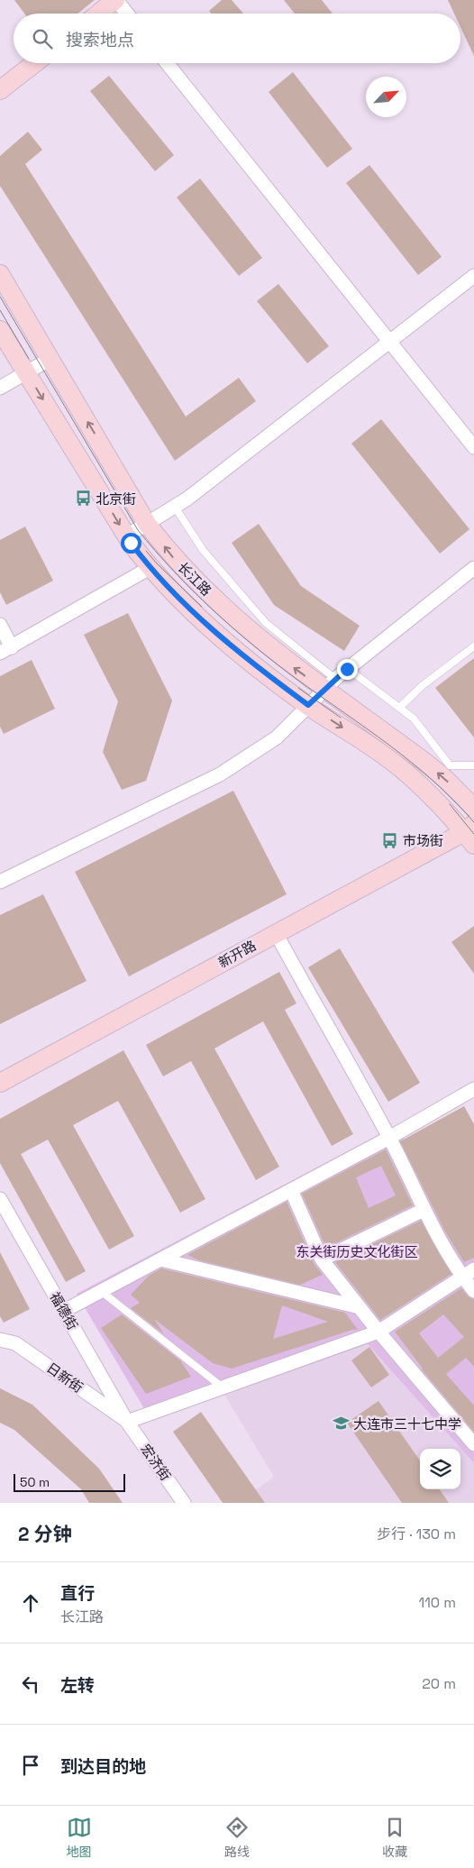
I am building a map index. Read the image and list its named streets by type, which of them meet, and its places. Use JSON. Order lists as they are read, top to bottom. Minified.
{"streets":{"main road":["长江路","新开路"],"street":["福德街","日新街","宏济街"]},"crossings":[["长江路","新开路"],["福德街","日新街"],["福德街","宏济街"],["日新街","宏济街"]],"parks":["东关街历史文化街区"],"places":{"bus stop":["北京街","市场街"],"school or university":["大连市三十七中学"]},"scale_bar":"50 m","north":"top right","page":{"search":"搜索地点","scale":"50 m","heading":["2 分钟","步行 · 130 m"],"list":[["直行","长江路","110 m"],["左转","20 m"],"到达目的地"],"nav":["地图","路线","收藏"]}}
